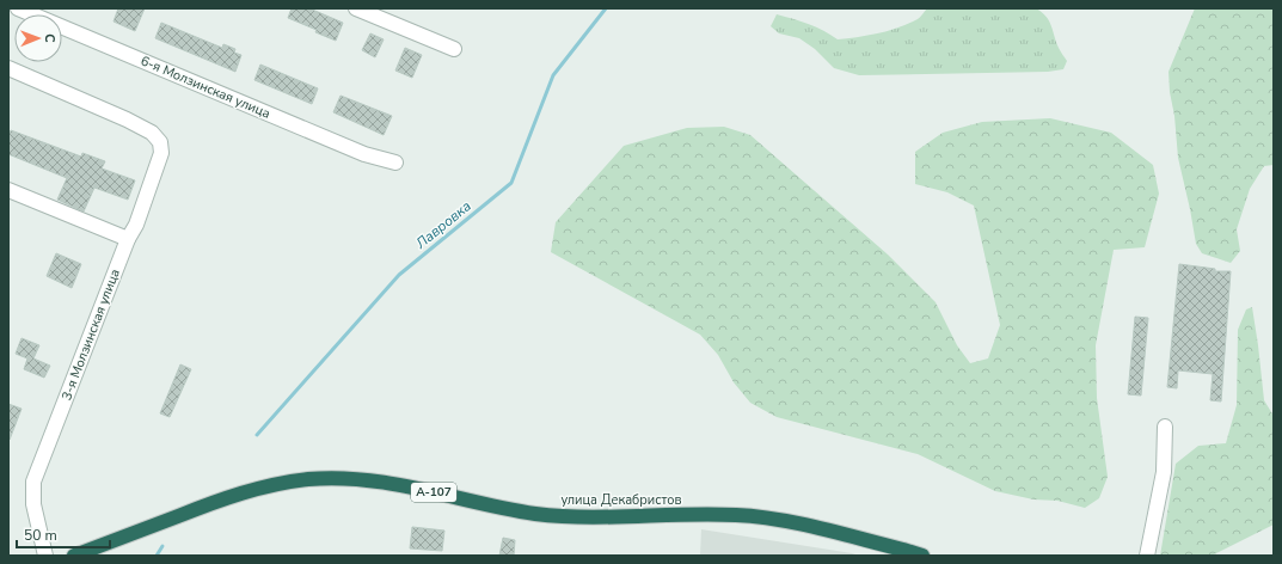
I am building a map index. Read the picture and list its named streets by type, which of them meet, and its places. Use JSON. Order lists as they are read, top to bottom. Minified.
{"streets":{"highway":["А-107","улица Декабристов"],"street":["6-я Молзинская улица","3-я Молзинская улица"]},"water":["Лавровка"],"scale_bar":"50 m","north":"right"}
